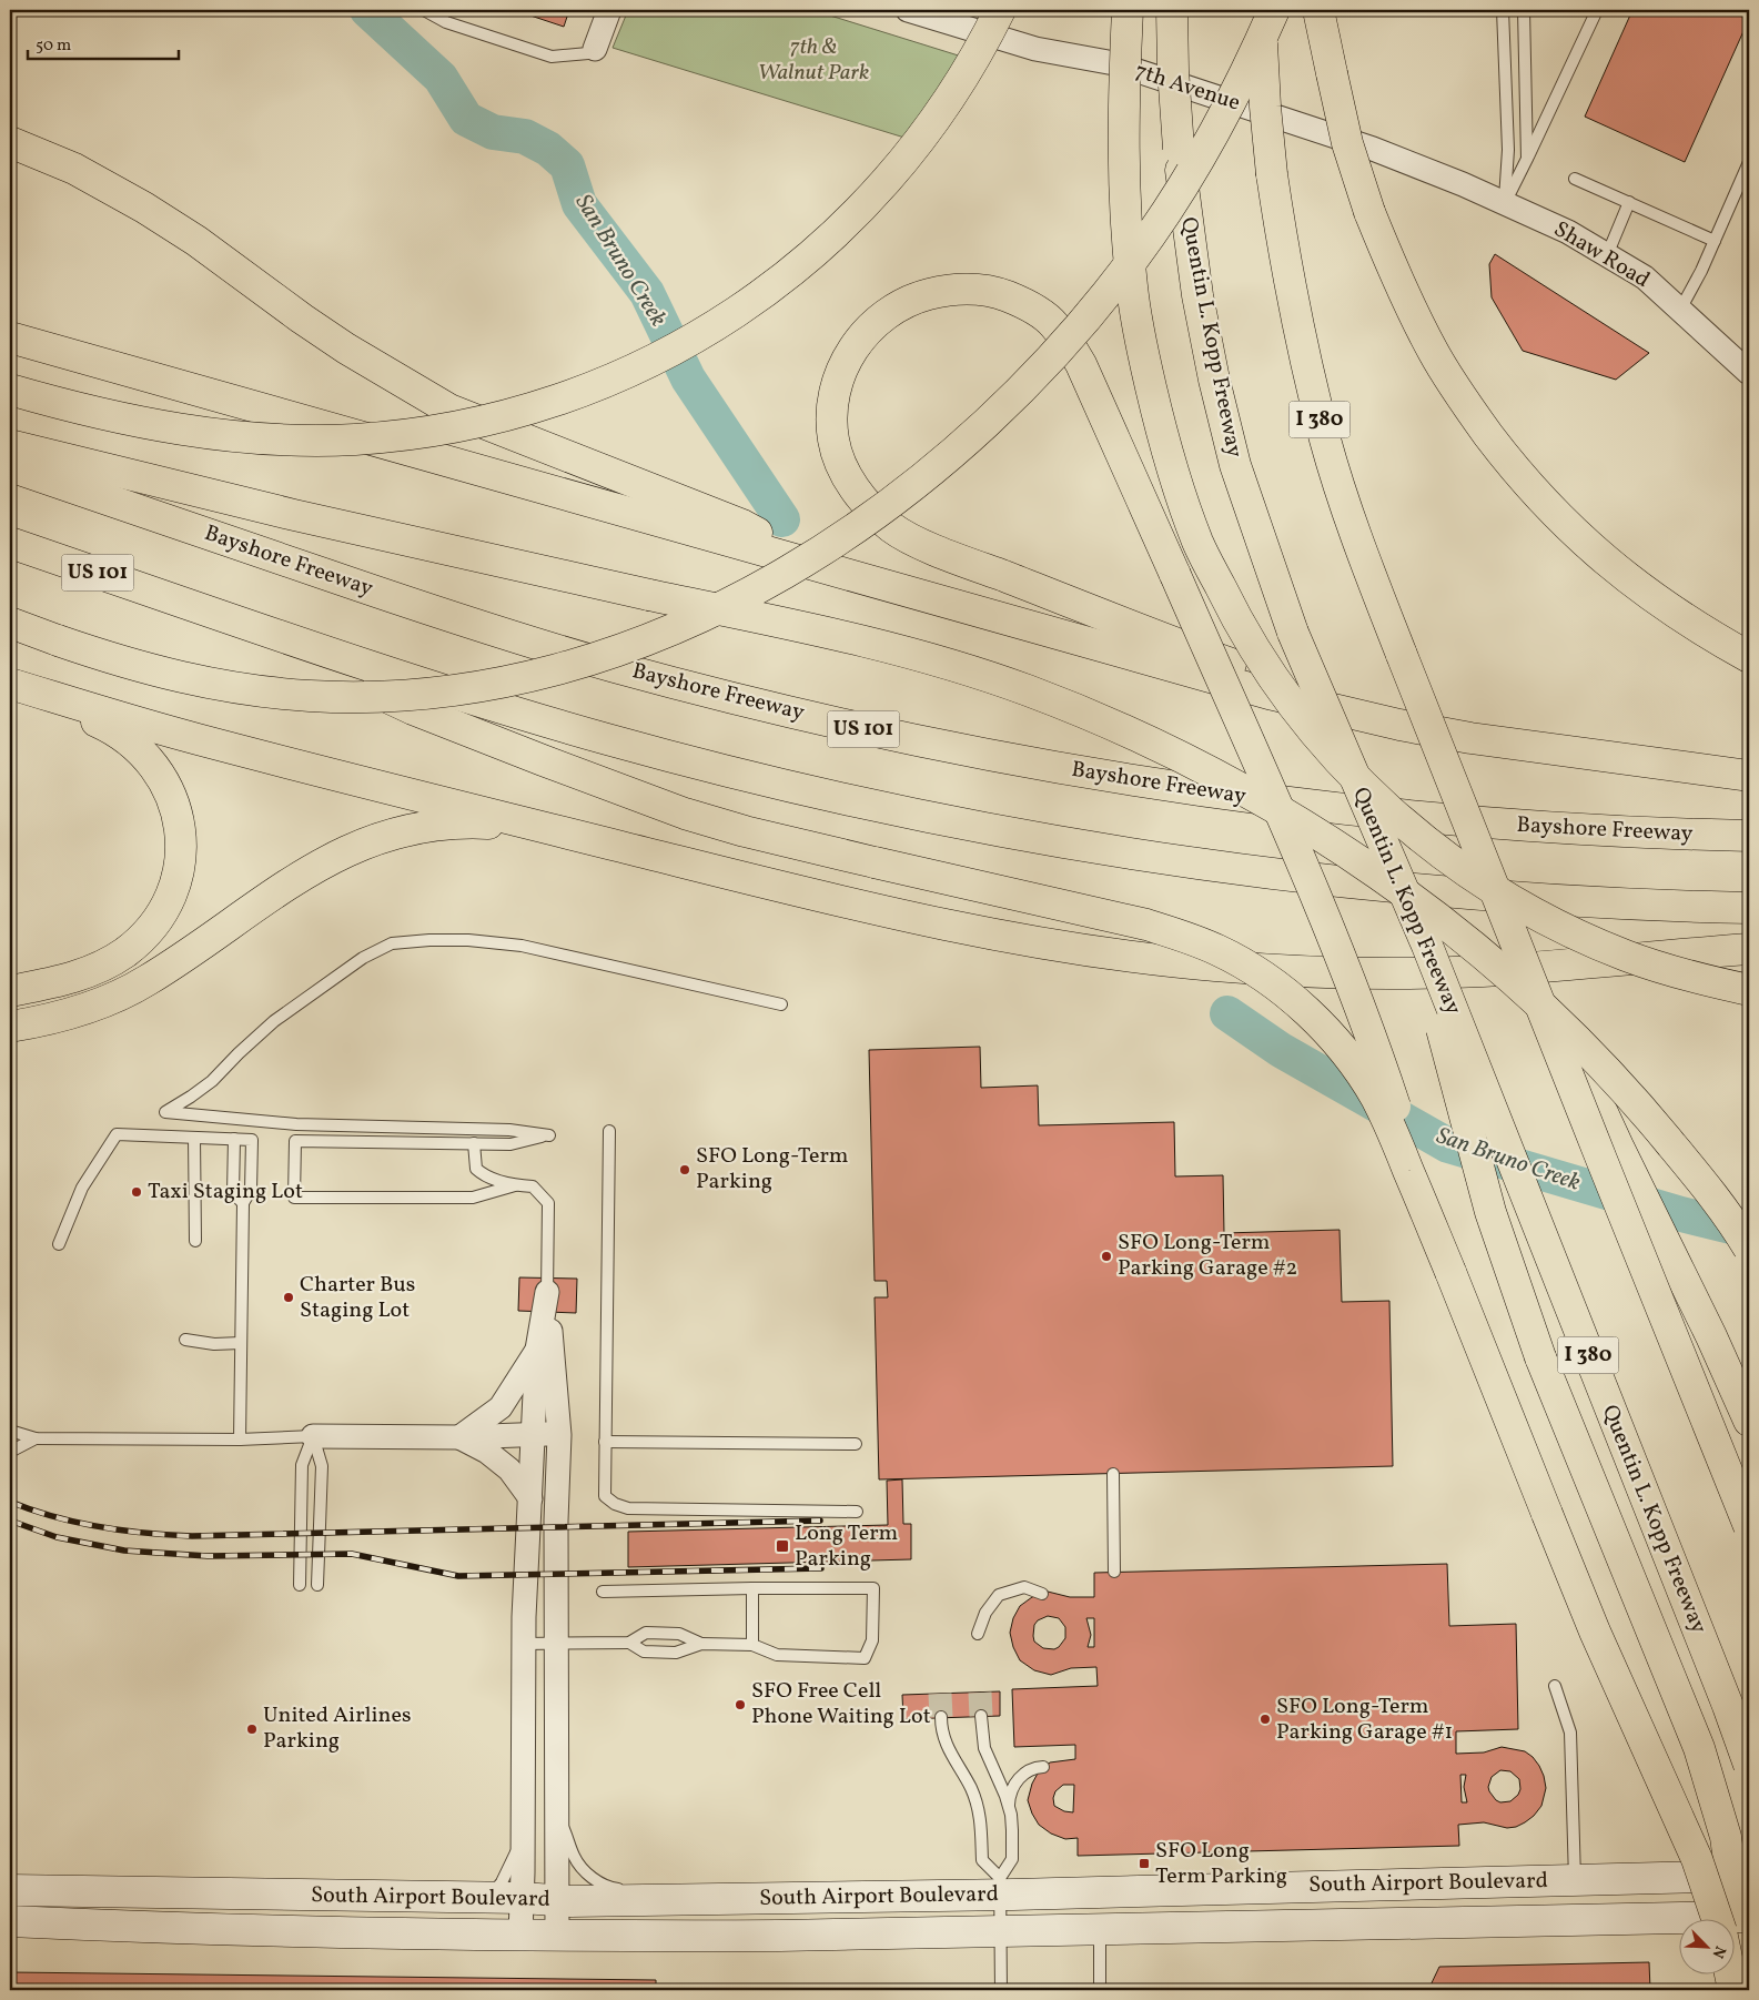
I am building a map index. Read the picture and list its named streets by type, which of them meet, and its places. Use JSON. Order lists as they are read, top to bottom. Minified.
{"streets":{"highway":["Quentin L. Kopp Freeway","I 380","Bayshore Freeway","US 101"],"street":["7th Avenue","Shaw Road","South Airport Boulevard"]},"crossings":[["7th Avenue","Shaw Road"]],"water":["San Bruno Creek"],"parks":["7th & Walnut Park"],"places":{"other":["SFO Long-Term Parking","Taxi Staging Lot","SFO Long-Term Parking Garage #2","Charter Bus Staging Lot","SFO Free Cell Phone Waiting Lot","SFO Long-Term Parking Garage #1","United Airlines Parking"],"transit":["Long Term Parking","SFO Long Term Parking"]},"scale_bar":"50 m","north":"bottom right"}
